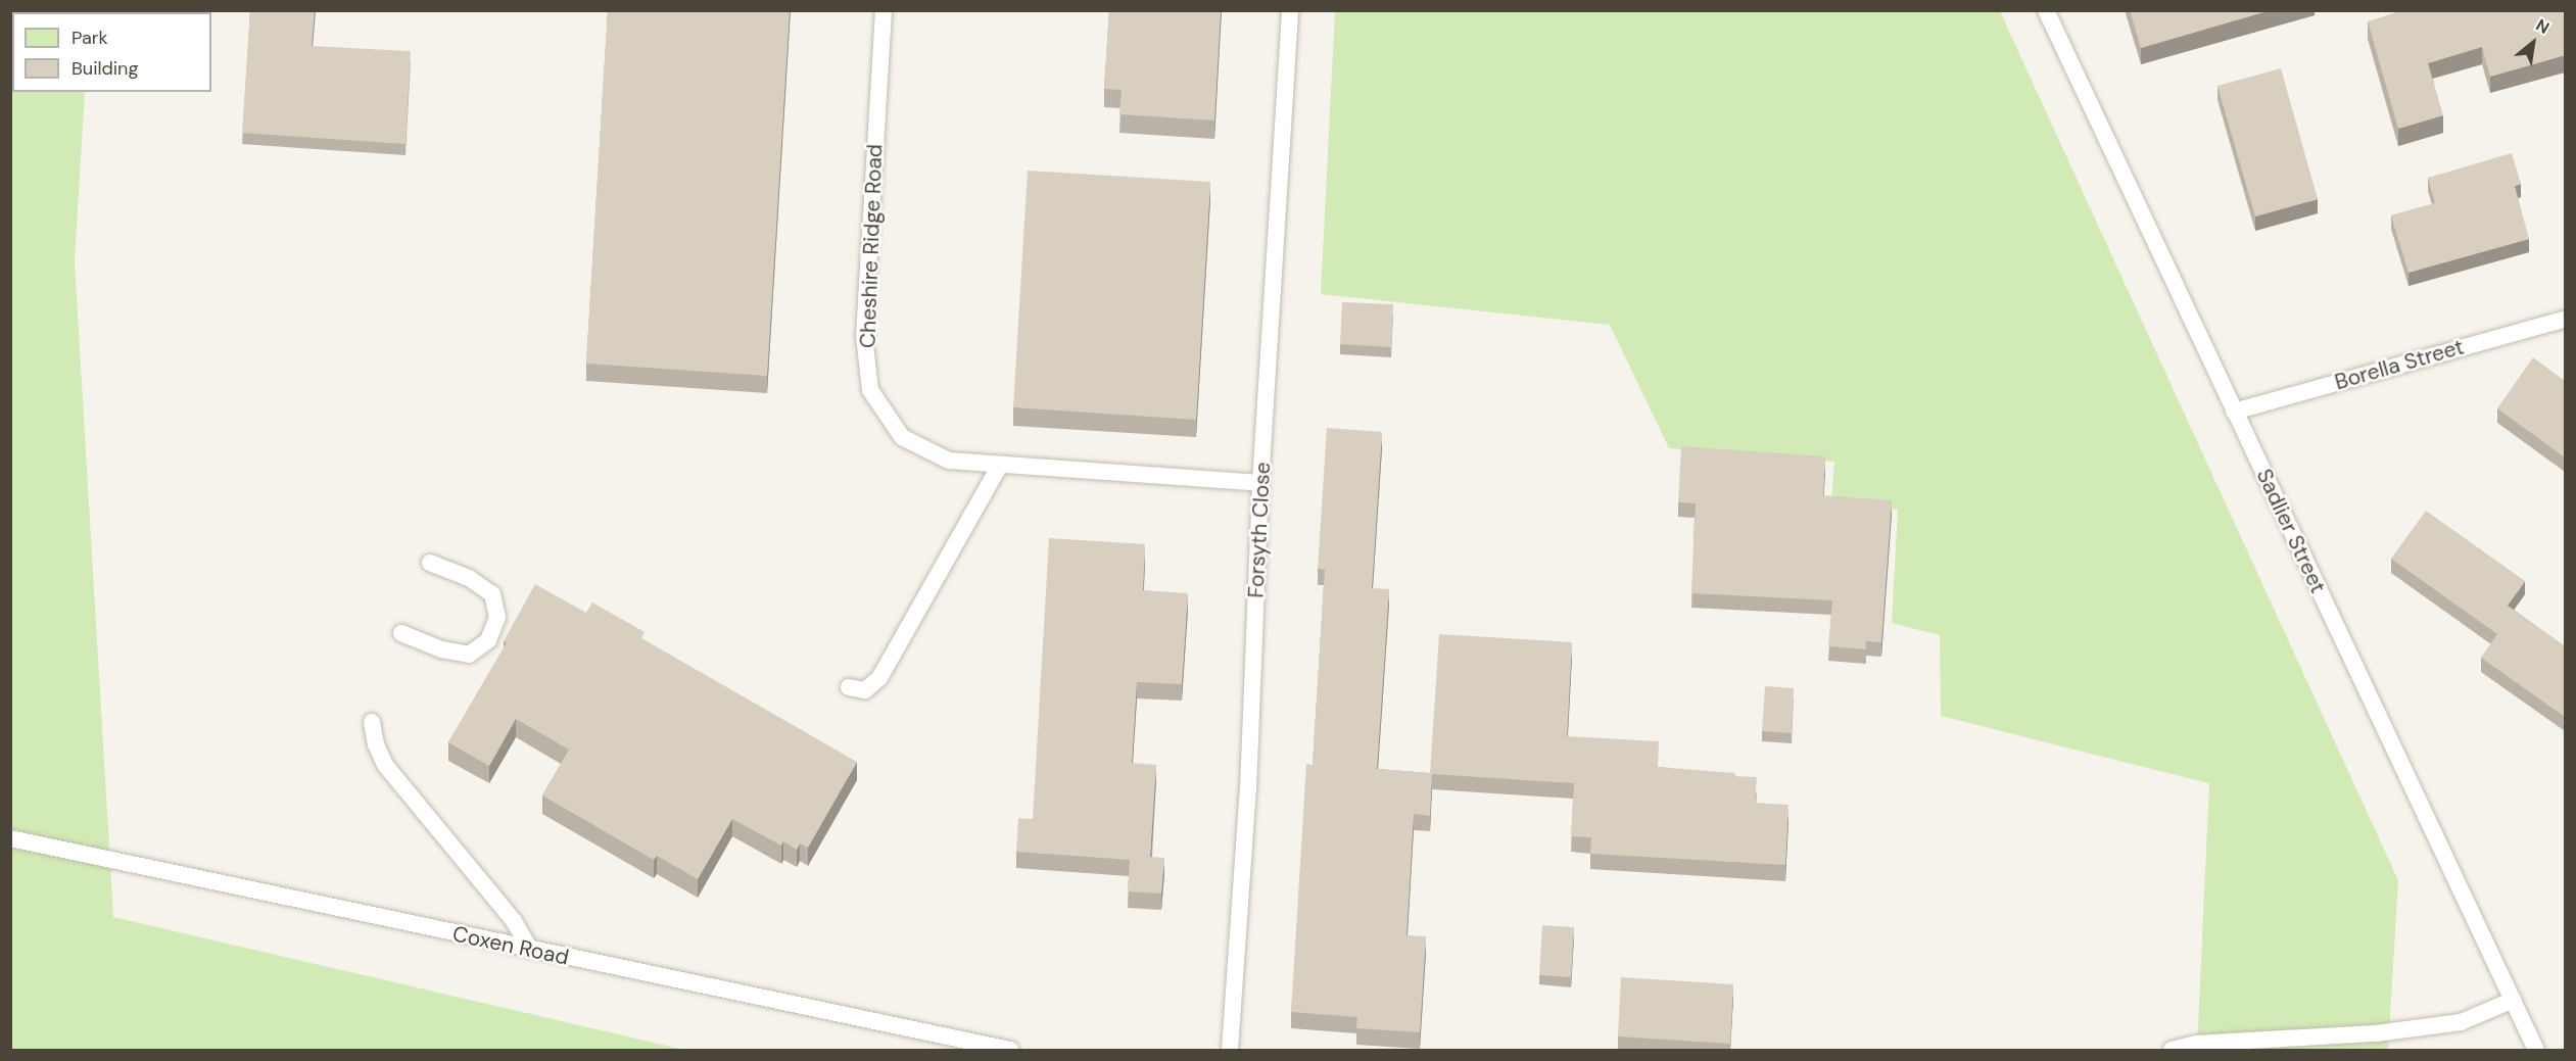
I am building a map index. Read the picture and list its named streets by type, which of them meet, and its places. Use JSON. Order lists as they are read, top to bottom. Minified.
{"streets":{"lane":["Cheshire Ridge Road","Borella Street","Forsyth Close","Sadlier Street","Coxen Road"]},"crossings":[["Cheshire Ridge Road","Forsyth Close"],["Borella Street","Sadlier Street"]],"legend":["Park","Building"],"north":"top right"}
